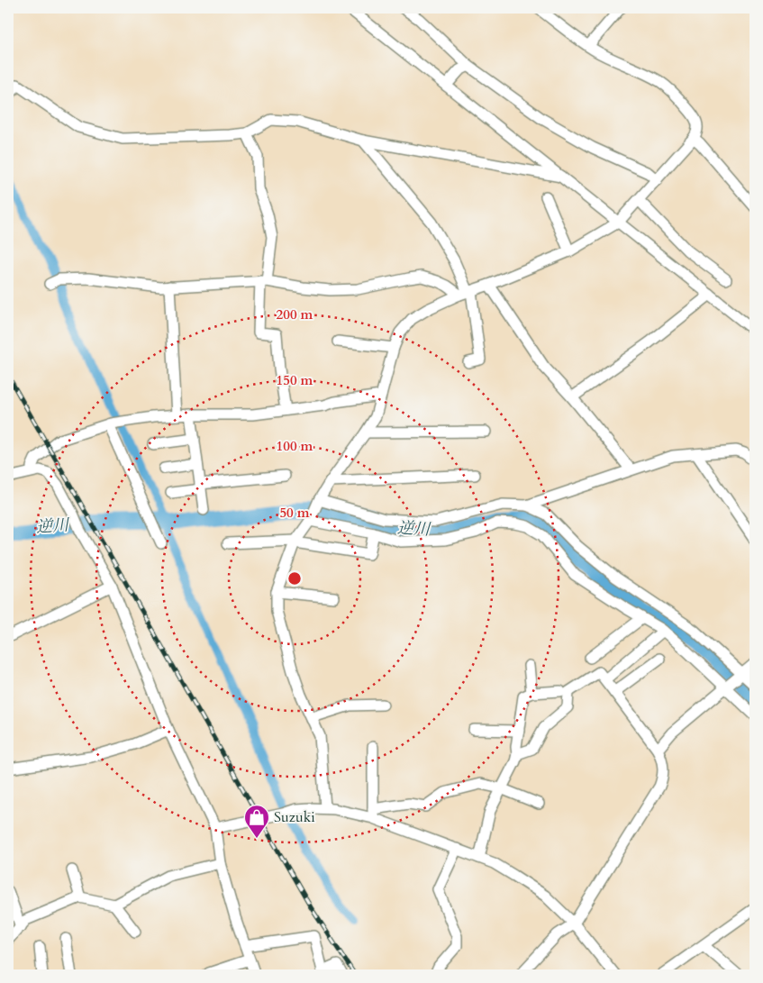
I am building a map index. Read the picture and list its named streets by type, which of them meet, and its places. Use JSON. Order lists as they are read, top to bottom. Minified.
{"water":["逆川"],"places":{"shop":["Suzuki"]},"rings":["200 m","150 m","100 m","50 m"]}
